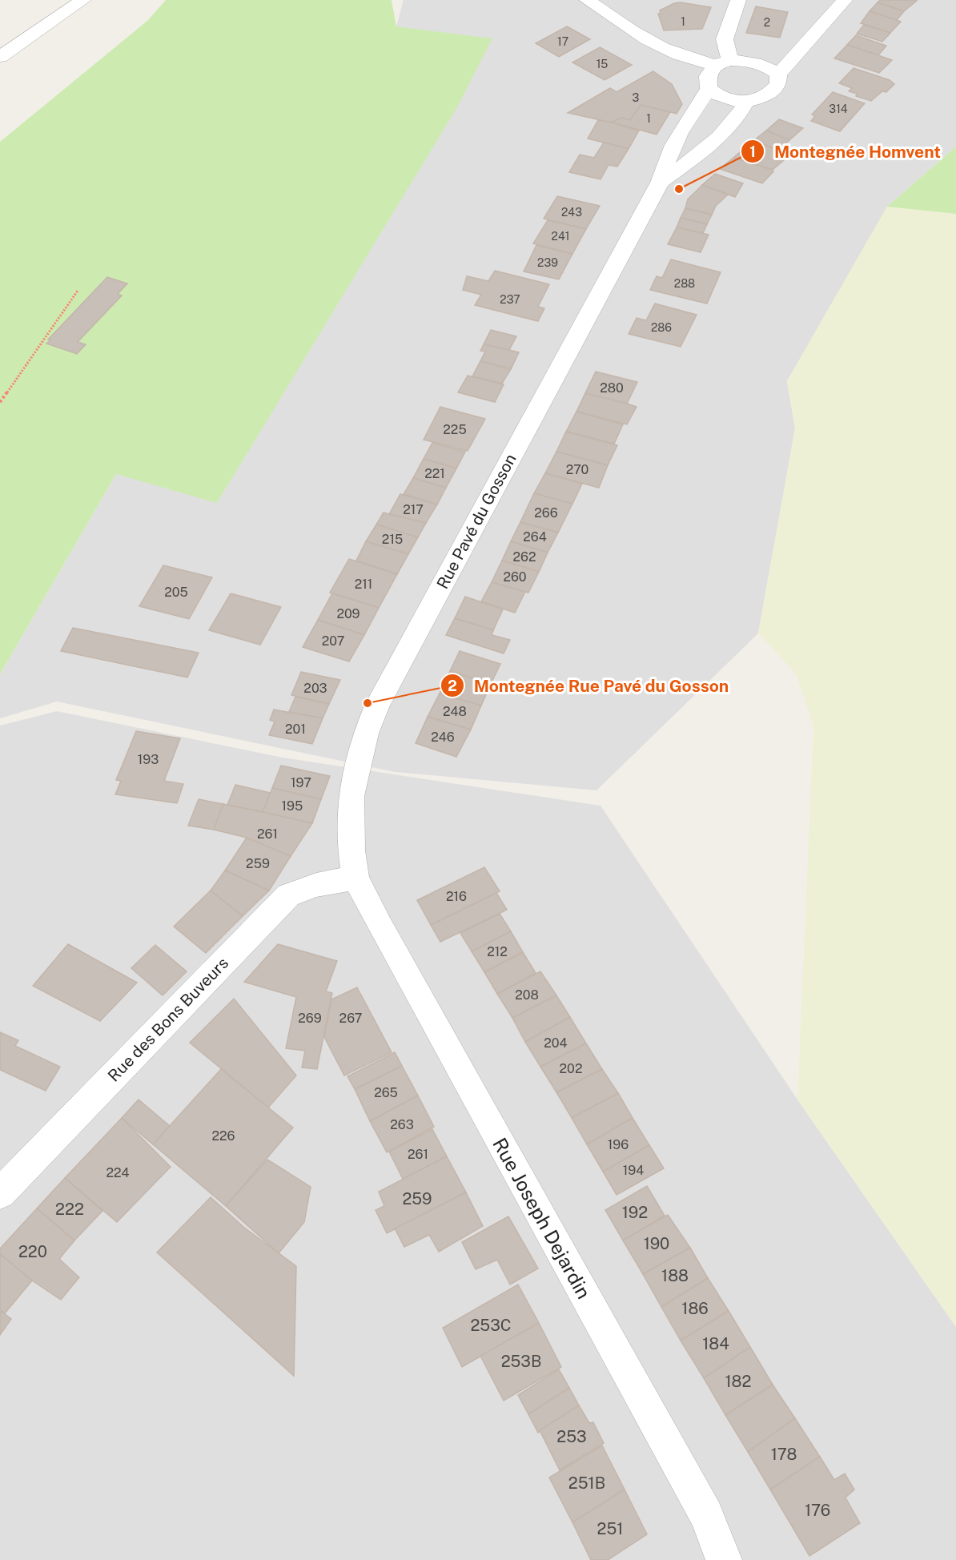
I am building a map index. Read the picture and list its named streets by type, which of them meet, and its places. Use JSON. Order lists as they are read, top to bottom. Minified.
{"streets":{"street":["Rue Pavé du Gosson","Rue des Bons Buveurs","Rue Joseph Dejardin"]},"crossings":[["Rue Pavé du Gosson","Rue des Bons Buveurs"],["Rue Pavé du Gosson","Rue Joseph Dejardin"],["Rue des Bons Buveurs","Rue Joseph Dejardin"]],"places":["Montegnée Homvent","Montegnée Rue Pavé du Gosson"],"house_numbers":["1","2","17","15","3","314","1","243","241","239","288","237","286","280","225","270","221","217","266","264","215","262","260","211","205","209","207","203","248","201","246","193","197","195","261","259","216","212","208","269","267","204","202","265","263","226","196","261","194","224","259","222","192","190","220","188","186","253C","184","253B","182","253","178","251B","176","251"]}
